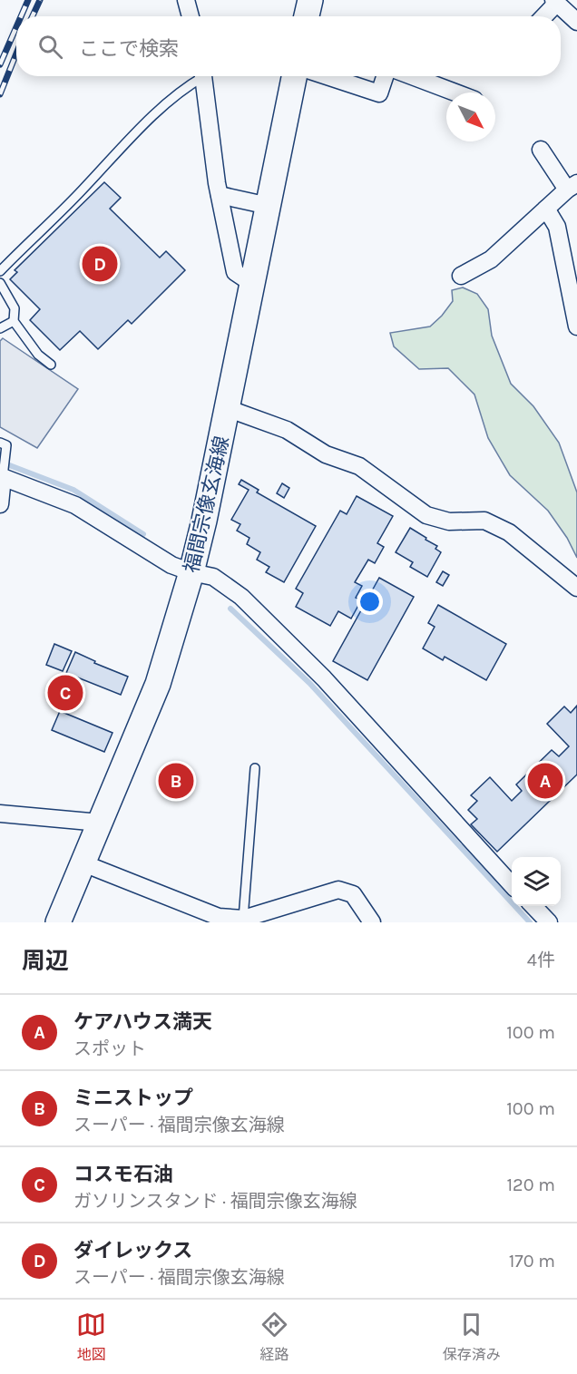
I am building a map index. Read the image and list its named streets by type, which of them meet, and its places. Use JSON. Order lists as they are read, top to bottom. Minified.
{"streets":{"main road":["福間宗像玄海線"]},"north":"bottom right","page":{"search":"ここで検索","pins":["D","C","A","B"],"heading":["周辺","4件"],"list":[{"mark":"A","name":"ケアハウス満天","note":"スポット","value":"100 m"},{"mark":"B","name":"ミニストップ","note":"スーパー · 福間宗像玄海線","value":"100 m"},{"mark":"C","name":"コスモ石油","note":"ガソリンスタンド · 福間宗像玄海線","value":"120 m"},{"mark":"D","name":"ダイレックス","note":"スーパー · 福間宗像玄海線","value":"170 m"}],"nav":["地図","経路","保存済み"]}}
